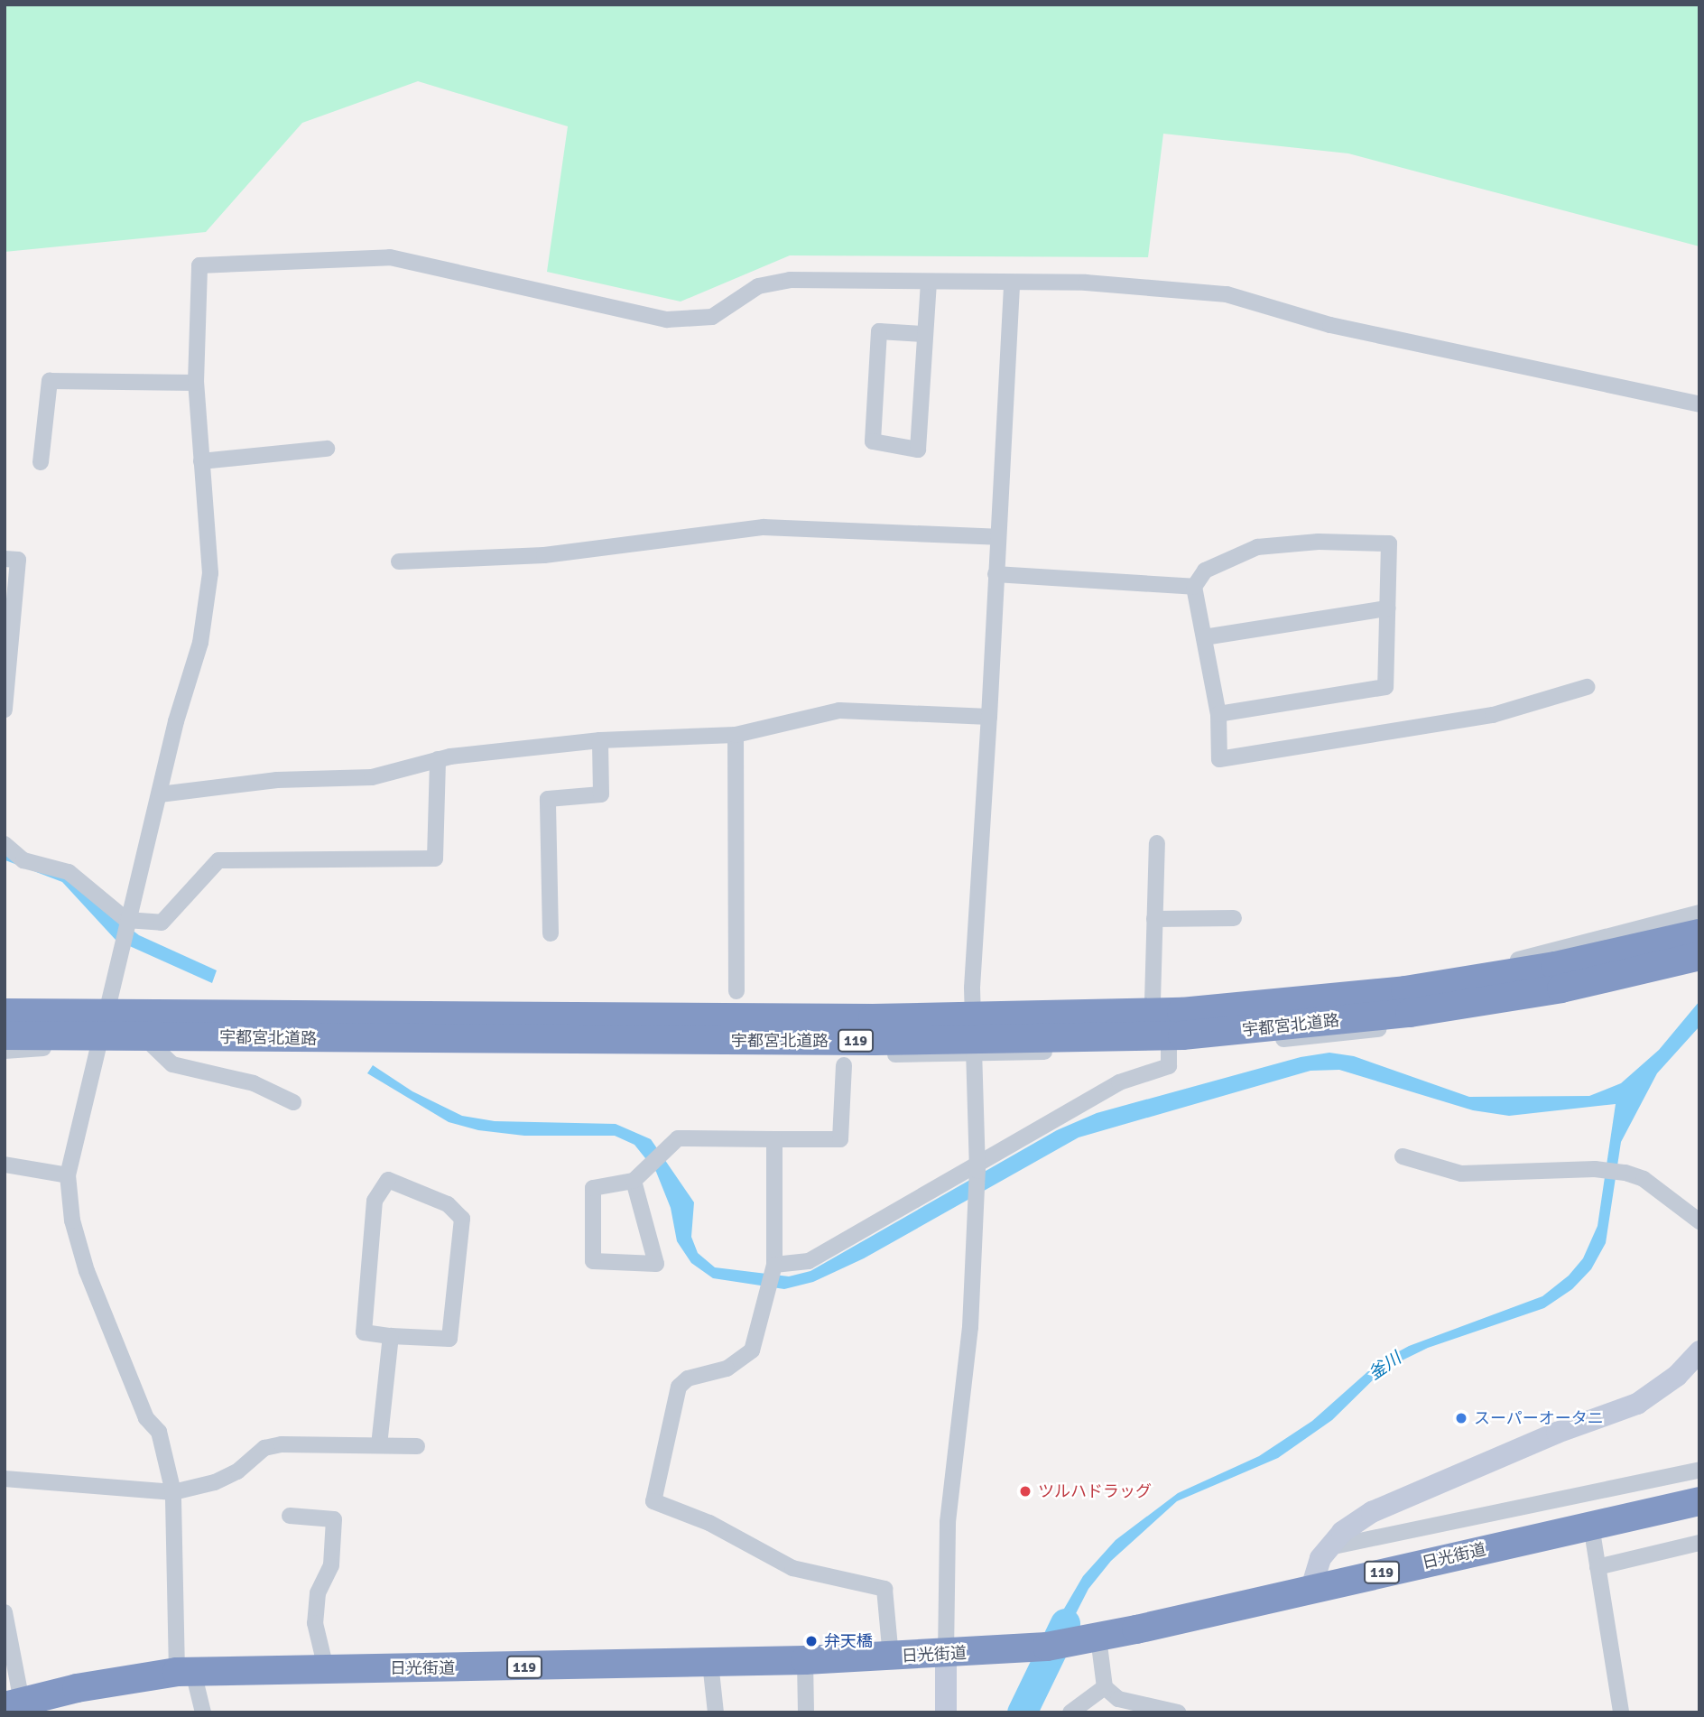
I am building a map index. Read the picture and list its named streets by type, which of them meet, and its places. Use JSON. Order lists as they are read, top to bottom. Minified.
{"streets":{"highway":["宇都宮北道路","119","日光街道"]},"water":["釜川"],"places":["スーパーオータニ","ツルハドラッグ","弁天橋"]}
